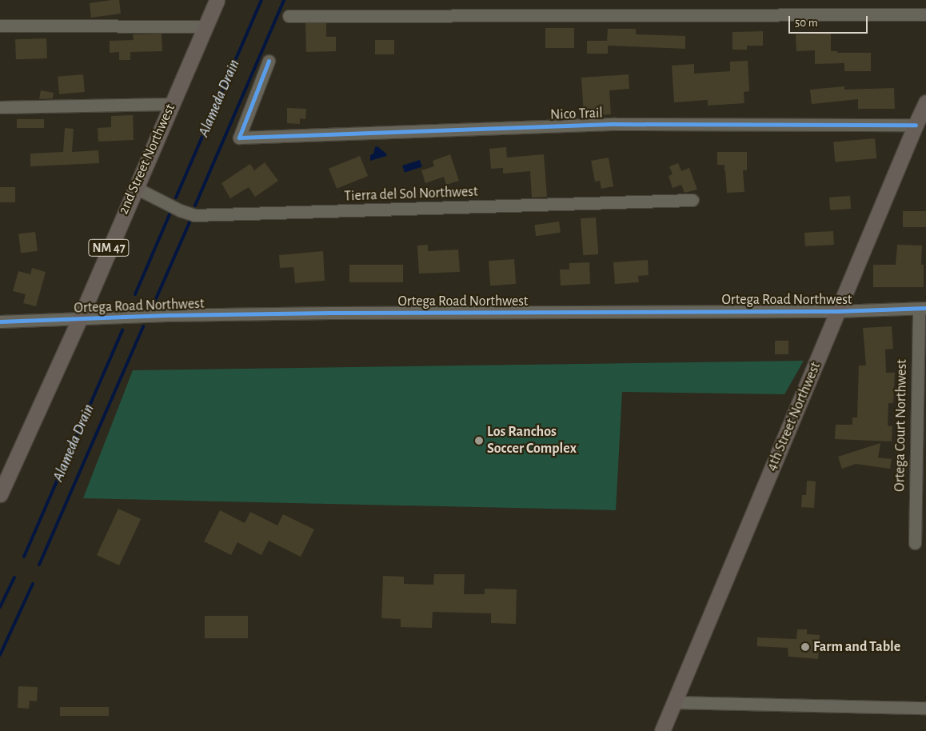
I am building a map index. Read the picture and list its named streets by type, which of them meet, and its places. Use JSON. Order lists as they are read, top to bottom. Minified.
{"streets":{"main road":["2nd Street Northwest","NM 47","4th Street Northwest"],"street":["Nico Trail","Tierra del Sol Northwest","Ortega Road Northwest","Ortega Court Northwest"]},"crossings":[["Nico Trail","4th Street Northwest"],["2nd Street Northwest","Tierra del Sol Northwest"],["2nd Street Northwest","Ortega Road Northwest"],["Ortega Road Northwest","4th Street Northwest"],["Ortega Road Northwest","Ortega Court Northwest"]],"water":["Alameda Drain"],"places":["Los Ranchos Soccer Complex","Farm and Table"],"scale_bar":"50 m"}
